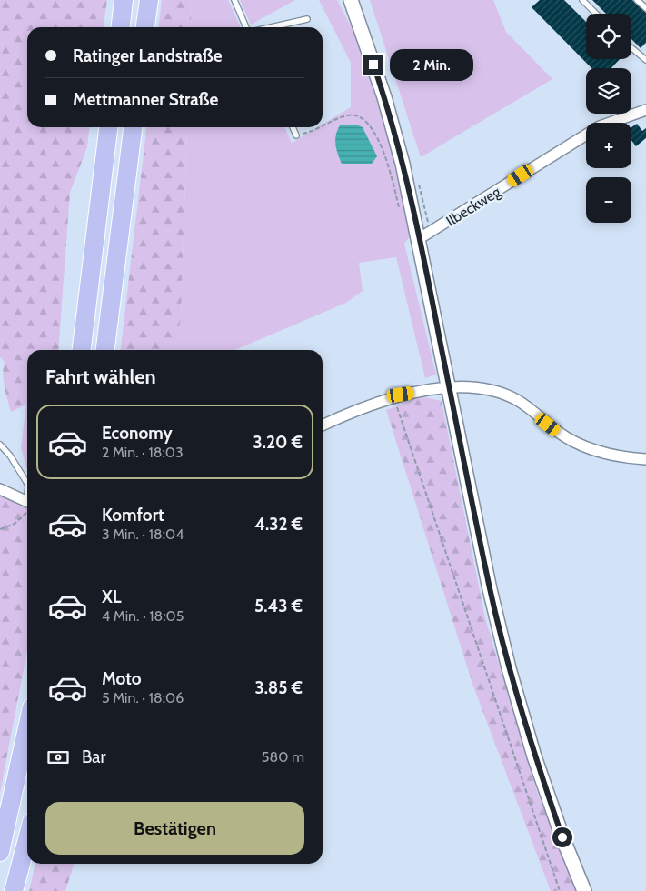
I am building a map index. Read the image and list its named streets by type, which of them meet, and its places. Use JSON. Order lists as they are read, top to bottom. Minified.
{"streets":{"street":["Ilbeckweg"]},"page":{"map_buttons":["+","−"],"banner":["Ratinger Landstraße","Mettmanner Straße"],"bubble":"2 Min.","heading":"Fahrt wählen","list":[{"name":"Economy","note":"2 Min. · 18:03","value":"3.20 €"},{"name":"Komfort","note":"3 Min. · 18:04","value":"4.32 €"},{"name":"XL","note":"4 Min. · 18:05","value":"5.43 €"},{"name":"Moto","note":"5 Min. · 18:06","value":"3.85 €"}],"pay":["Bar","580 m"],"buttons":"Bestätigen"}}
